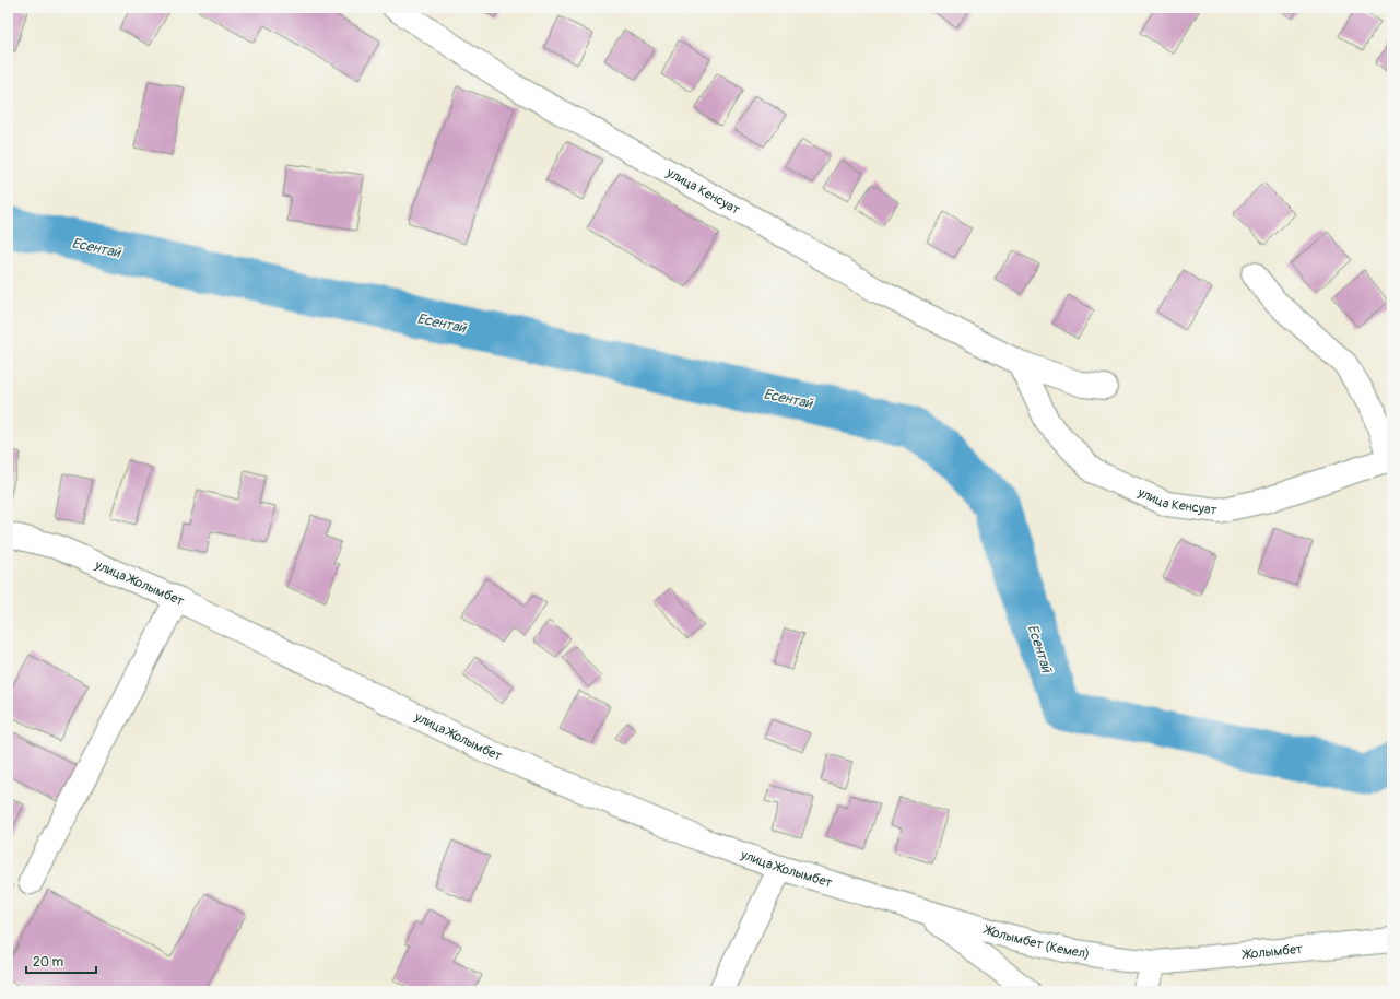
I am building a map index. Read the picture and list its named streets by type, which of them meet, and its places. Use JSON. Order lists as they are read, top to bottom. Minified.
{"streets":{"street":["улица Кенсуат","улица Жолымбет","Жолымбет (Кемел)","Жолымбет"]},"crossings":[["улица Жолымбет","Жолымбет (Кемел)"],["Жолымбет (Кемел)","Жолымбет"]],"water":["Есентай"],"scale_bar":"20 m"}
